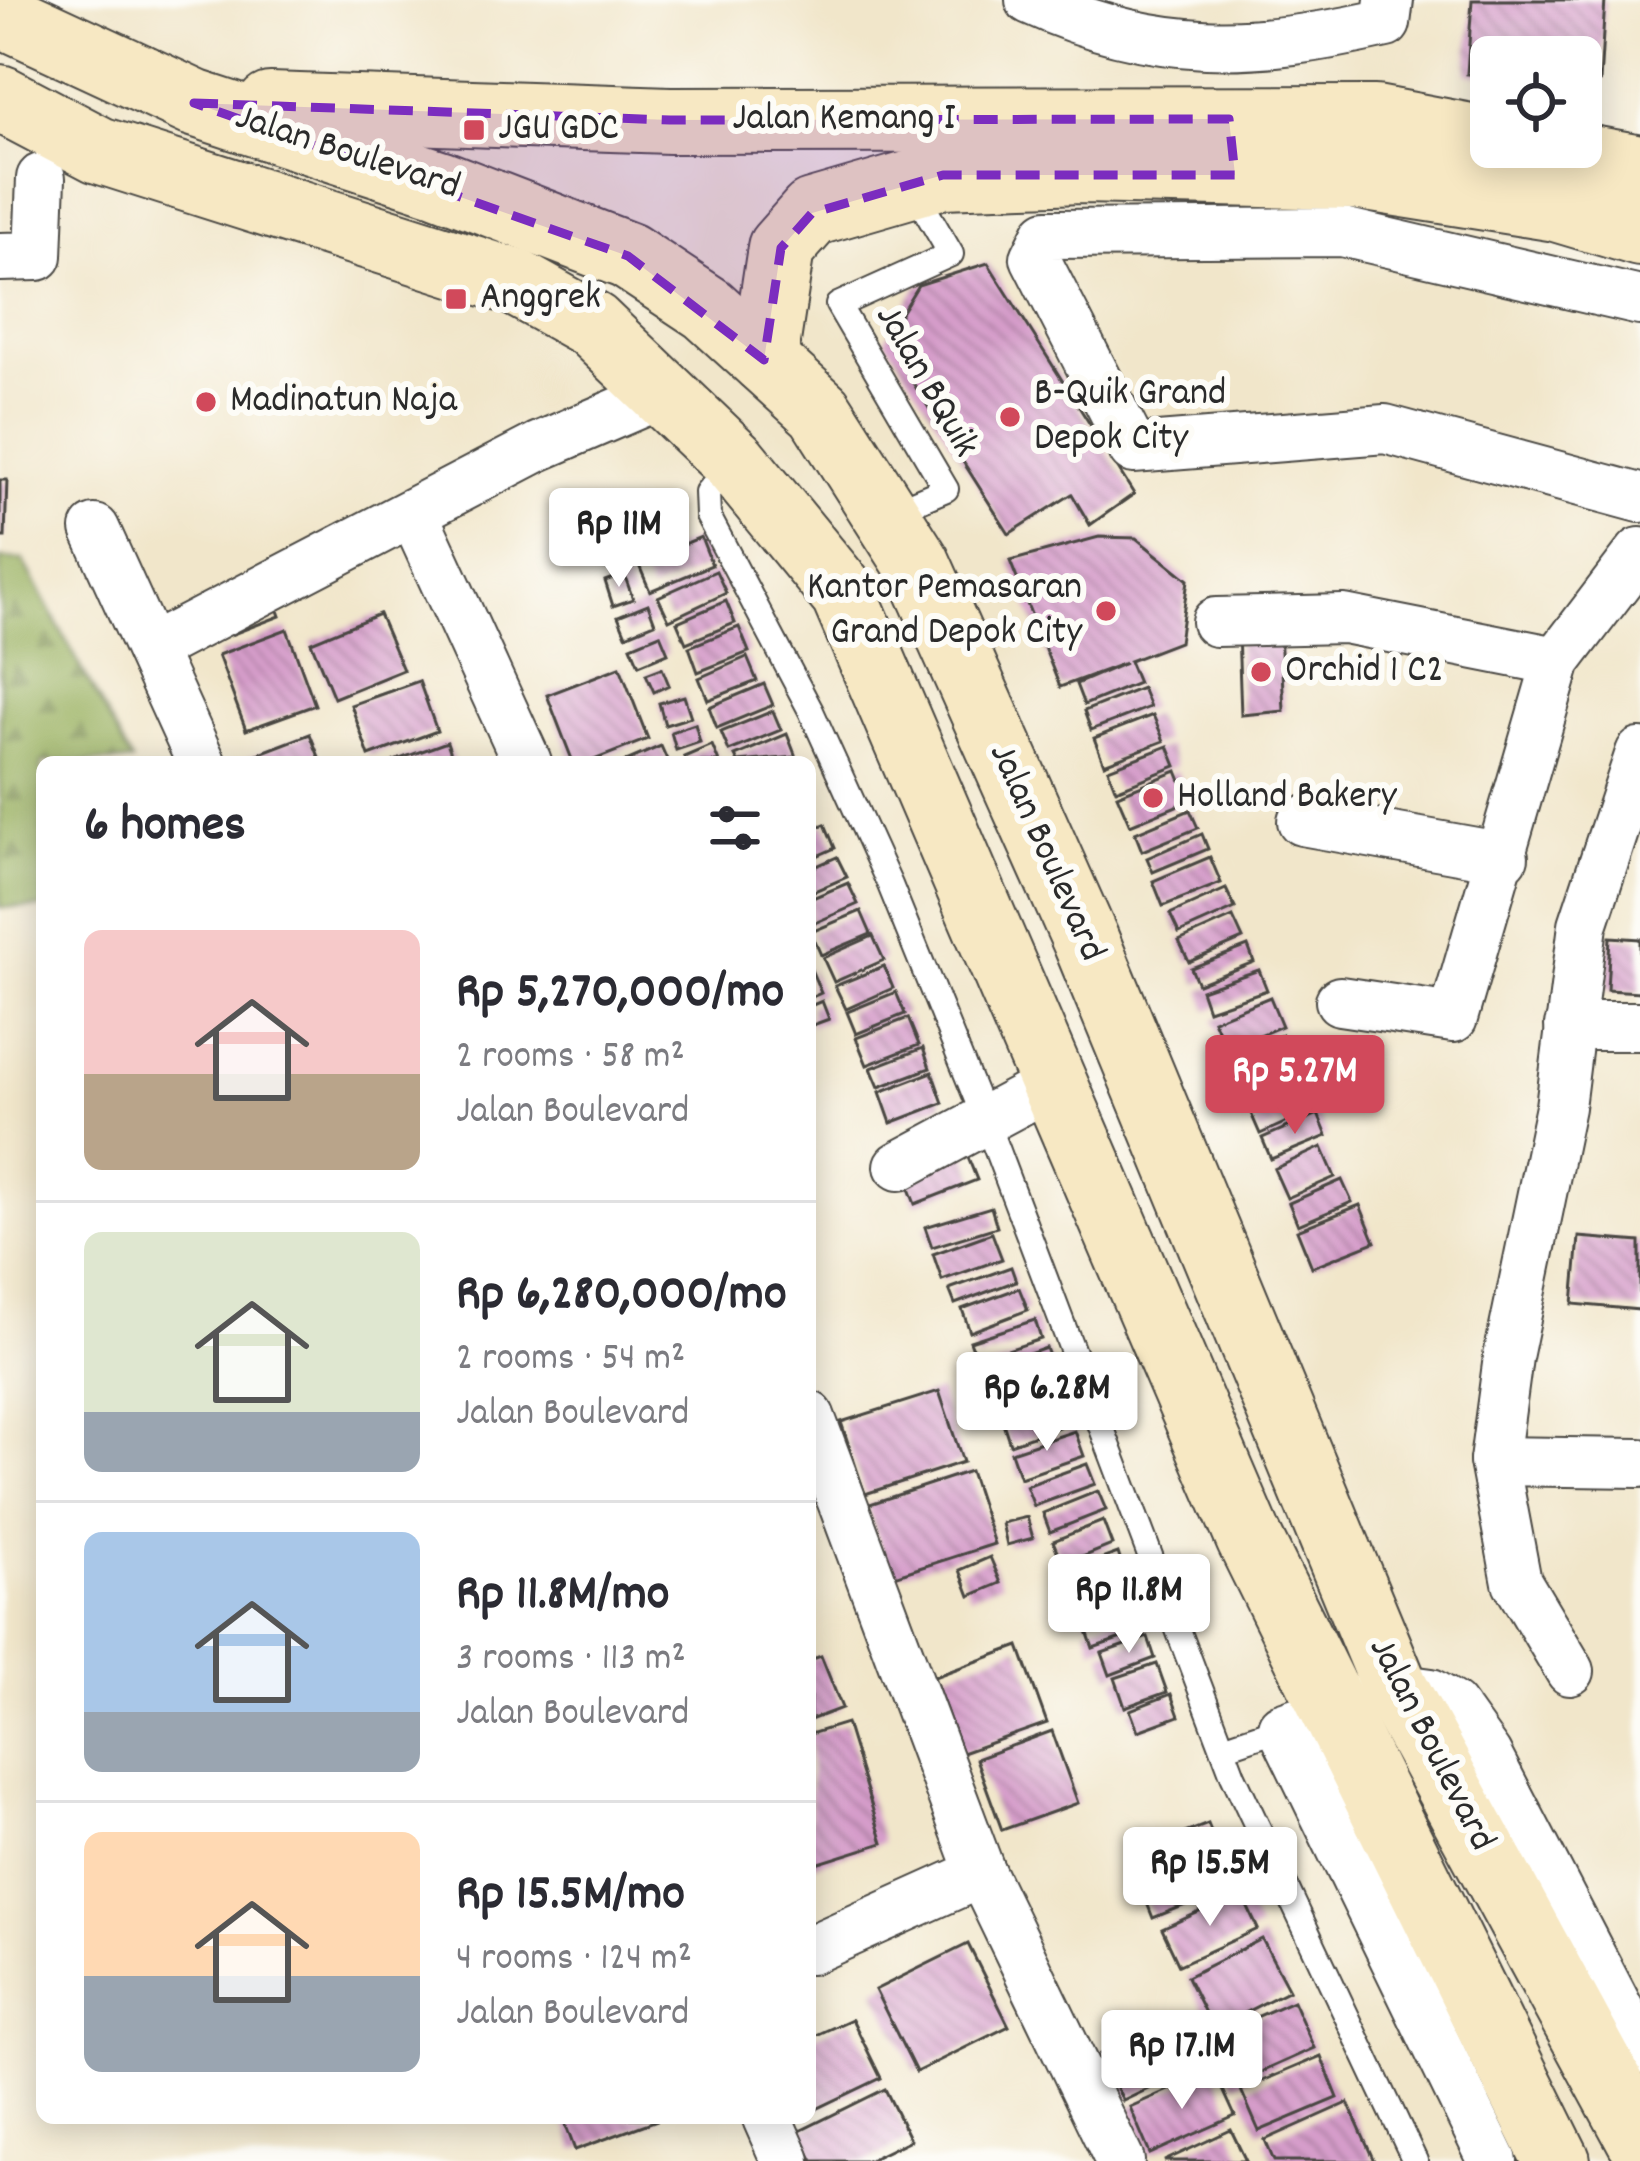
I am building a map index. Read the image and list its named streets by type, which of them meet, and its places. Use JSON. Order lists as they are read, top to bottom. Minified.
{"streets":{"main road":["Jalan Kemang I","Jalan Boulevard"],"lane":["Jalan BQuik"]},"crossings":[["Jalan Kemang I","Jalan Boulevard"],["Jalan Kemang I","Jalan BQuik"],["Jalan Boulevard","Jalan BQuik"]],"places":{"transit":["JGU GDC","Anggrek"],"other":["Madinatun Naja","B-Quik Grand Depok City","Kantor Pemasaran Grand Depok City","Orchid 1 C2","Holland Bakery"]},"page":{"price":["Rp 11M","Rp 5.27M","Rp 6.28M","Rp 11.8M","Rp 15.5M","Rp 17.1M"],"heading":"6 homes","list":[{"name":"Rp 5,270,000/mo","note":"2 rooms · 58 m² · Jalan Boulevard"},{"name":"Rp 6,280,000/mo","note":"2 rooms · 54 m² · Jalan Boulevard"},{"name":"Rp 11.8M/mo","note":"3 rooms · 113 m² · Jalan Boulevard"},{"name":"Rp 15.5M/mo","note":"4 rooms · 124 m² · Jalan Boulevard"}]}}
